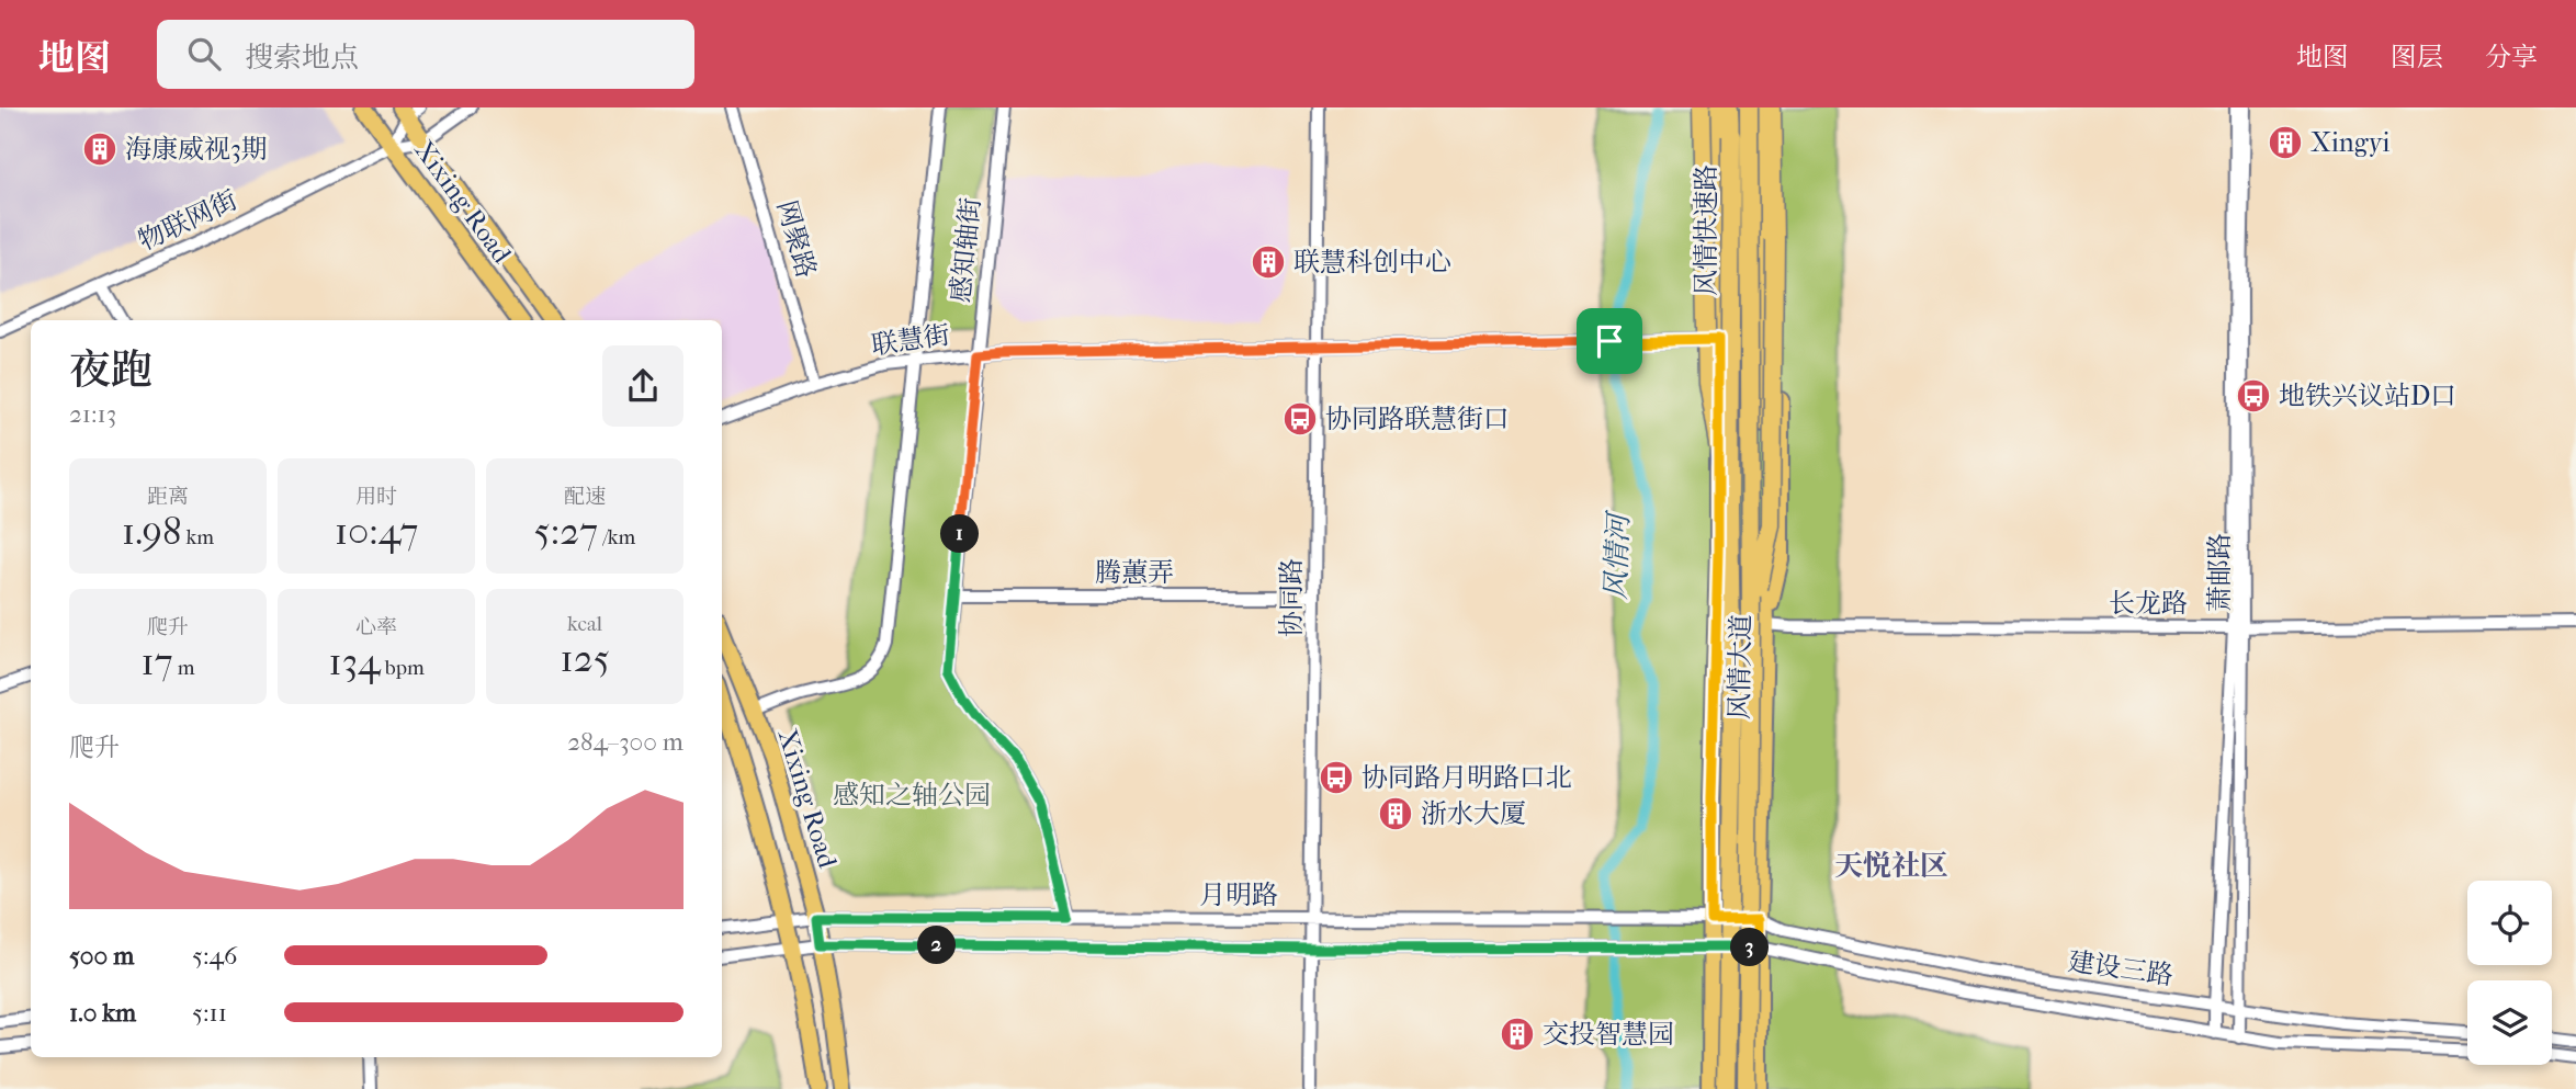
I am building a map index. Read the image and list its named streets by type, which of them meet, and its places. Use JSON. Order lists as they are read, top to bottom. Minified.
{"streets":{"highway":["风情快速路"],"main road":["Xixing Road","风情大道"],"street":["物联网街","网聚路","感知轴街","联慧街","腾蕙弄","萧邮路","协同路","长龙路","月明路","建设三路"]},"crossings":[["Xixing Road","物联网街"],["Xixing Road","感知轴街"],["Xixing Road","月明路"],["风情快速路","长龙路"],["风情快速路","风情大道"],["网聚路","联慧街"],["感知轴街","联慧街"],["感知轴街","腾蕙弄"],["感知轴街","月明路"],["联慧街","协同路"],["联慧街","风情大道"],["腾蕙弄","协同路"],["萧邮路","长龙路"],["萧邮路","建设三路"],["协同路","月明路"],["长龙路","风情大道"],["风情大道","月明路"],["风情大道","建设三路"],["月明路","建设三路"]],"districts":["天悦社区"],"water":["风情河"],"parks":["感知之轴公园"],"places":{"building":["Xingyi","海康威视3期","联慧科创中心","浙水大厦","交投智慧园"],"bus stop":["地铁兴议站D口","协同路联慧街口","协同路月明路口北"]},"page":{"header":"地图","search":"搜索地点","nav":["地图","图层","分享"],"heading":["夜跑","21:13"],"stats":[["距离","1.98 km"],["用时","10:47"],["配速","5:27 /km"],["爬升","17 m"],["心率","134 bpm"],["kcal","125"]],"pins":["1","2","3"],"chart":["爬升","284–300 m"],"list":[{"name":"500 m","note":"5:46"},{"name":"1.0 km","note":"5:11"}]}}
